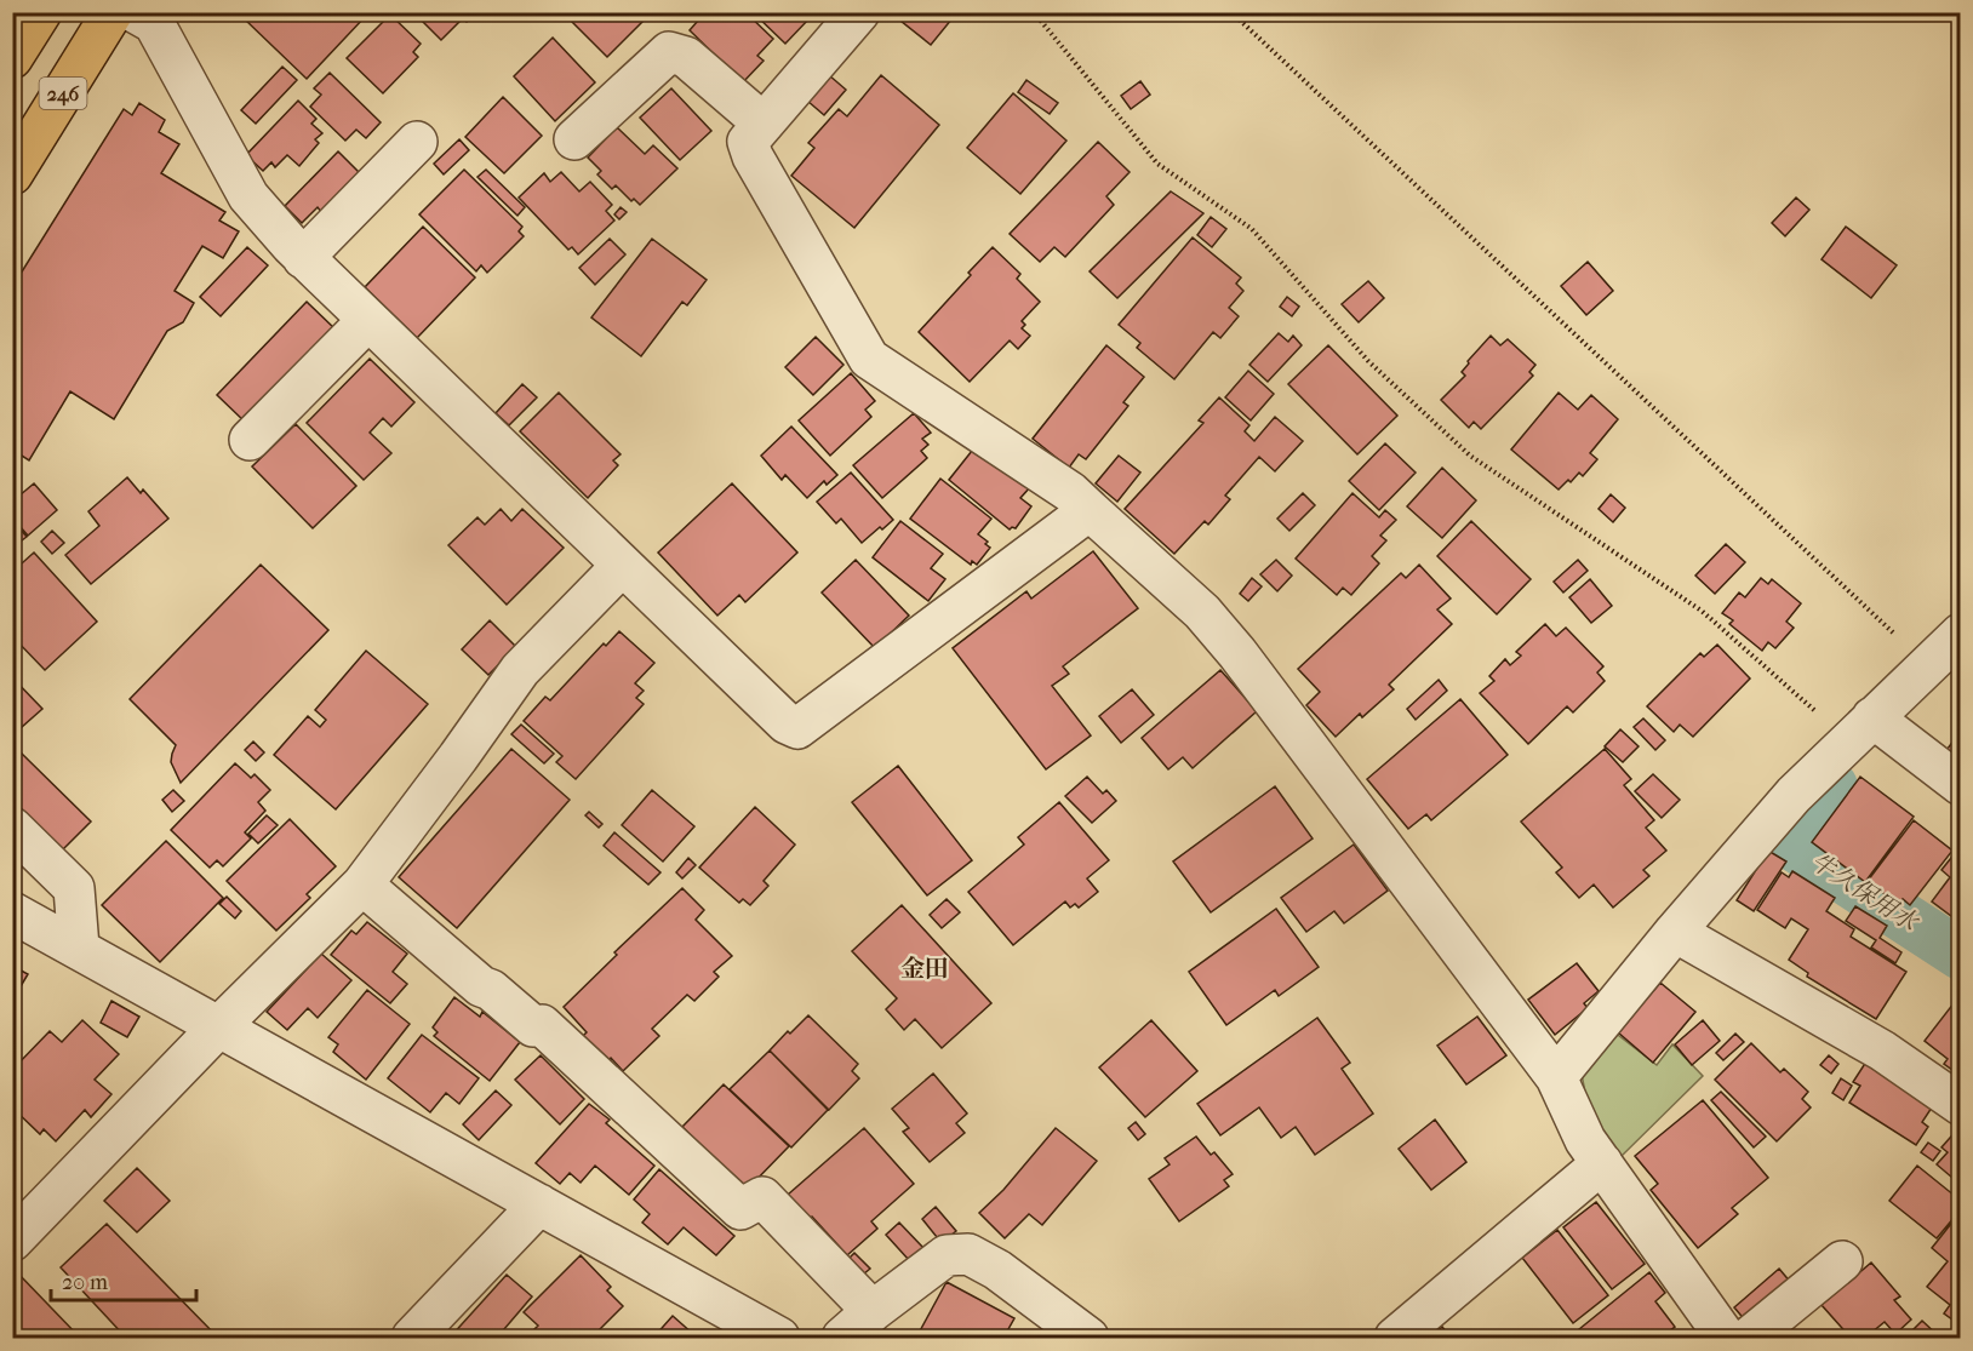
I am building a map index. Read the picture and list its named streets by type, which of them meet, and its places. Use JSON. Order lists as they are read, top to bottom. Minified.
{"streets":{"highway":["246"]},"districts":["金田"],"water":["牛久保用水"],"scale_bar":"20 m"}
